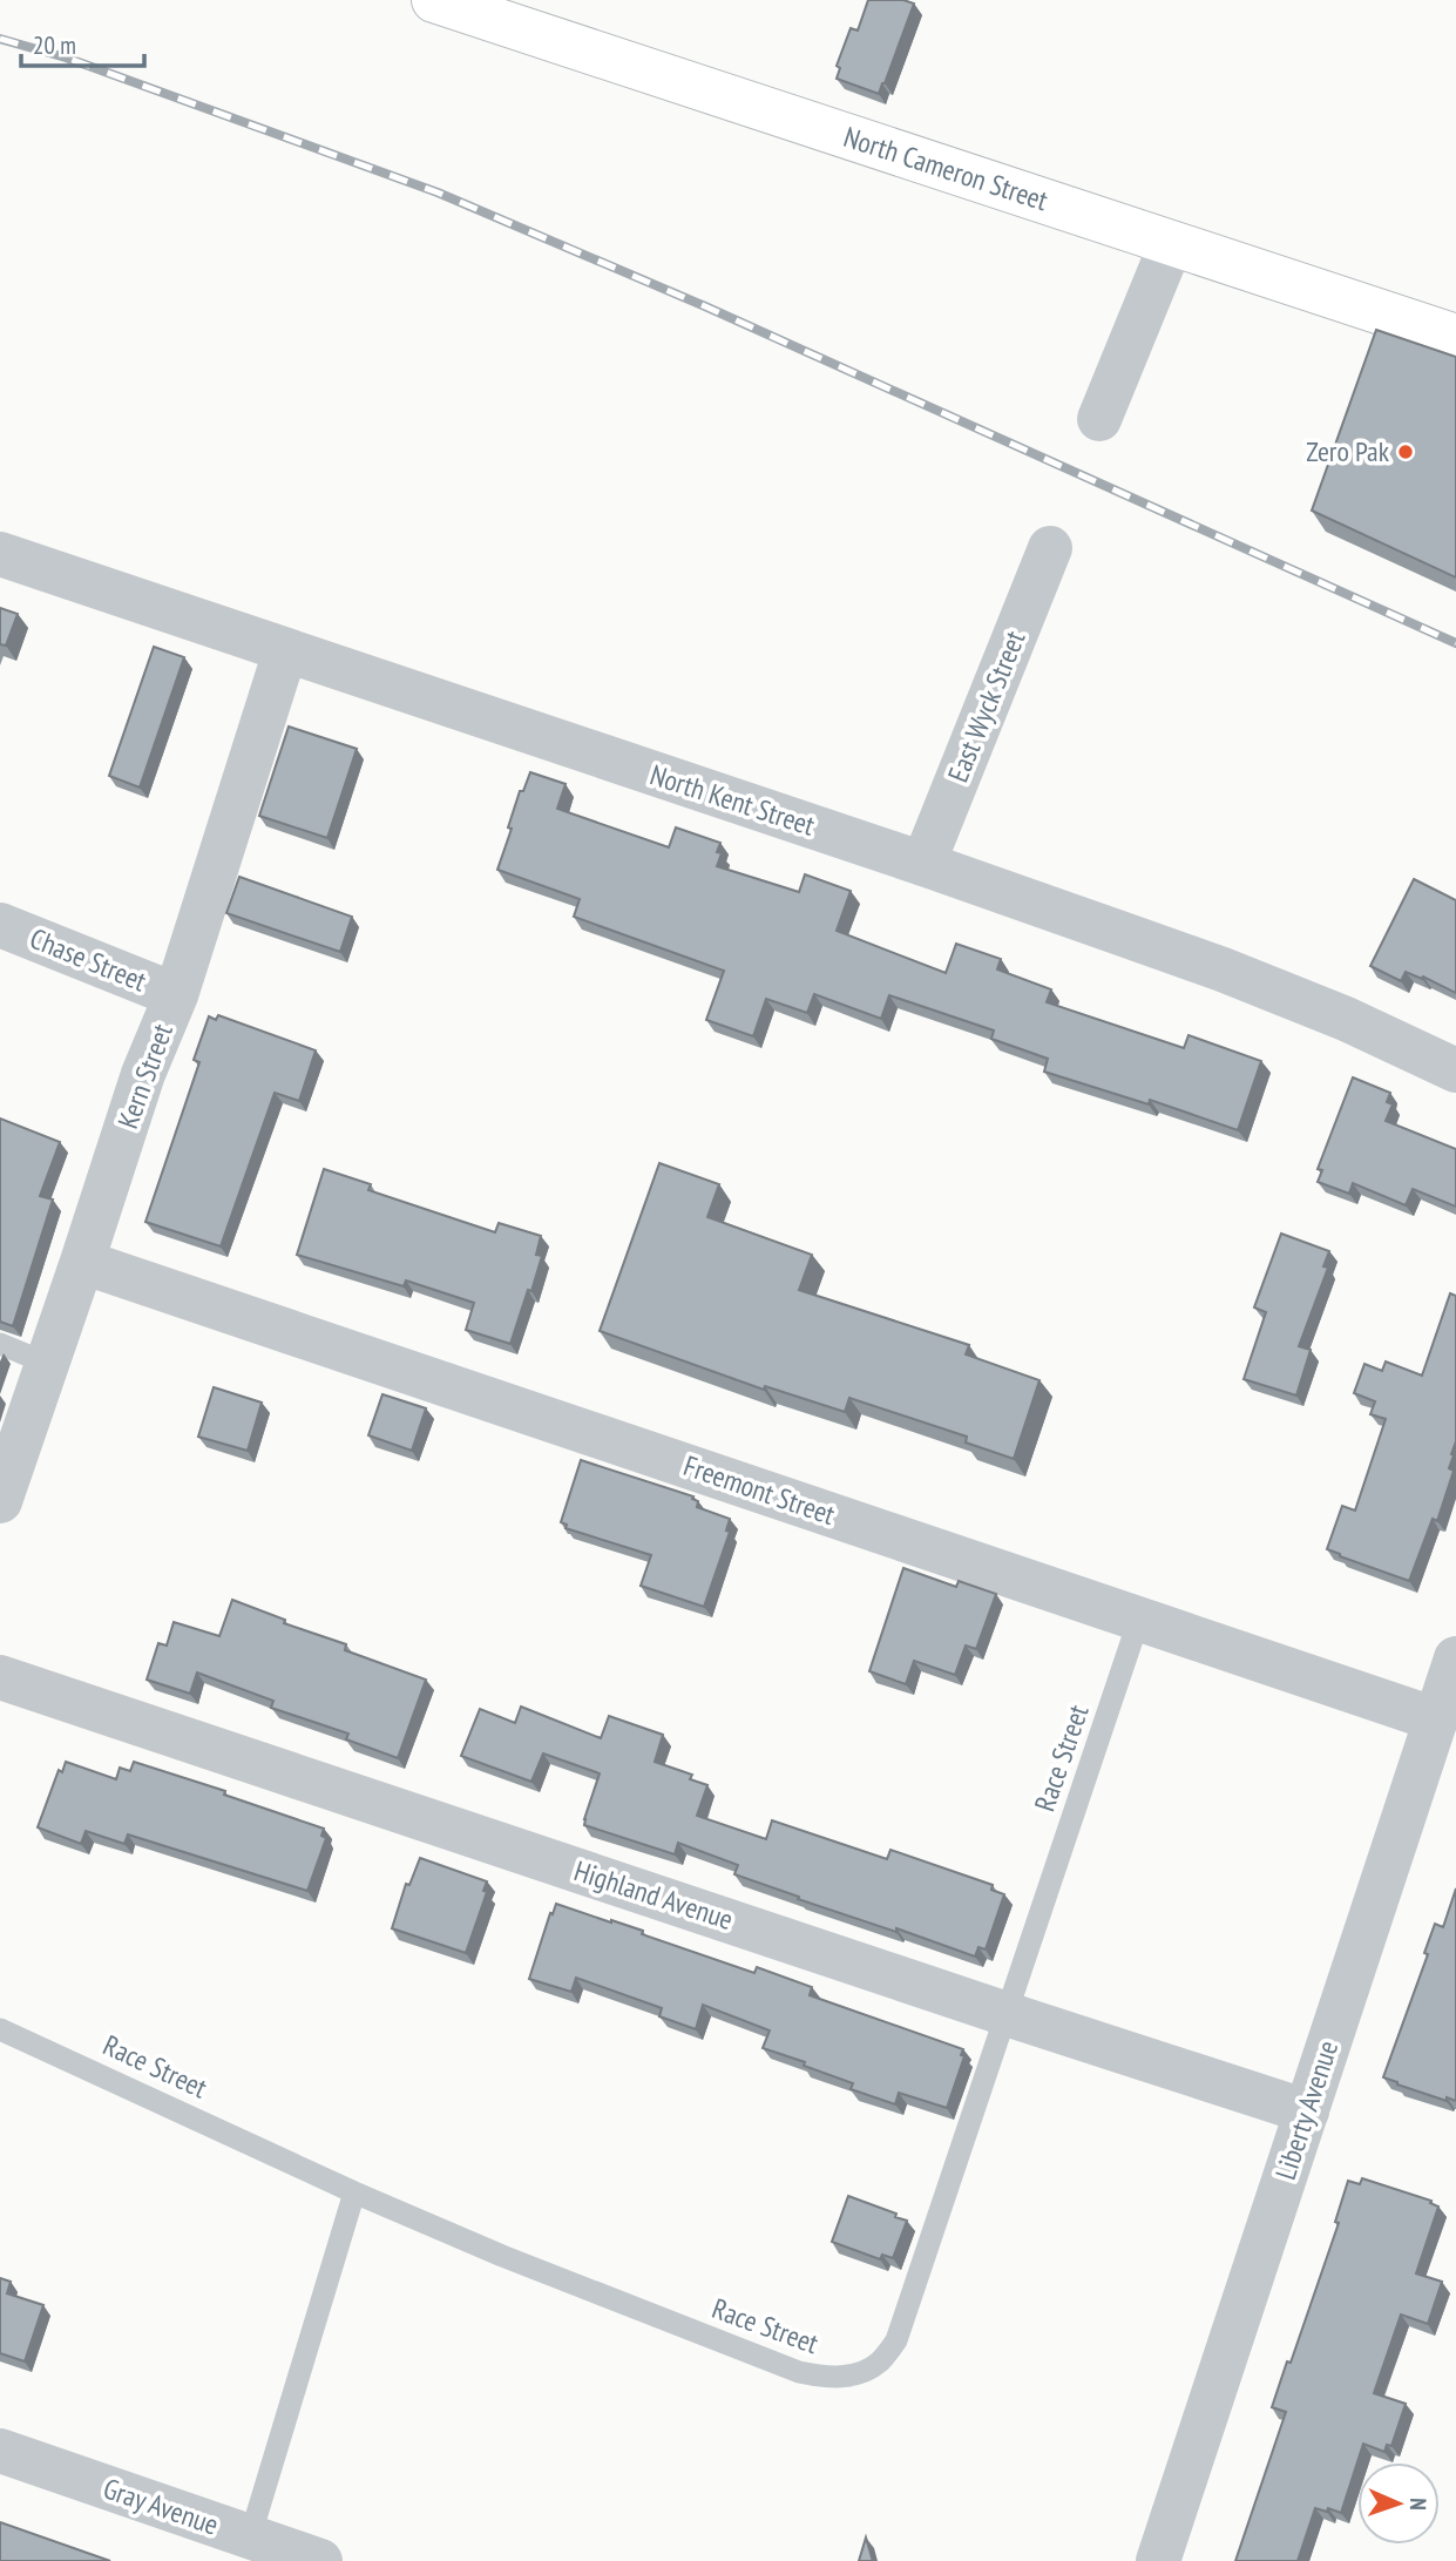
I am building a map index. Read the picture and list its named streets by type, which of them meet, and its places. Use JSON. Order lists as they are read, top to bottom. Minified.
{"streets":{"main road":["North Cameron Street"],"street":["East Wyck Street","North Kent Street","Chase Street","Kern Street","Freemont Street","Highland Avenue","Liberty Avenue","Gray Avenue"],"lane":["Race Street"]},"crossings":[["East Wyck Street","North Kent Street"],["North Kent Street","Kern Street"],["Chase Street","Kern Street"],["Kern Street","Freemont Street"],["Freemont Street","Race Street"],["Freemont Street","Liberty Avenue"],["Race Street","Highland Avenue"],["Highland Avenue","Liberty Avenue"]],"places":["Zero Pak"],"scale_bar":"20 m","north":"right"}
